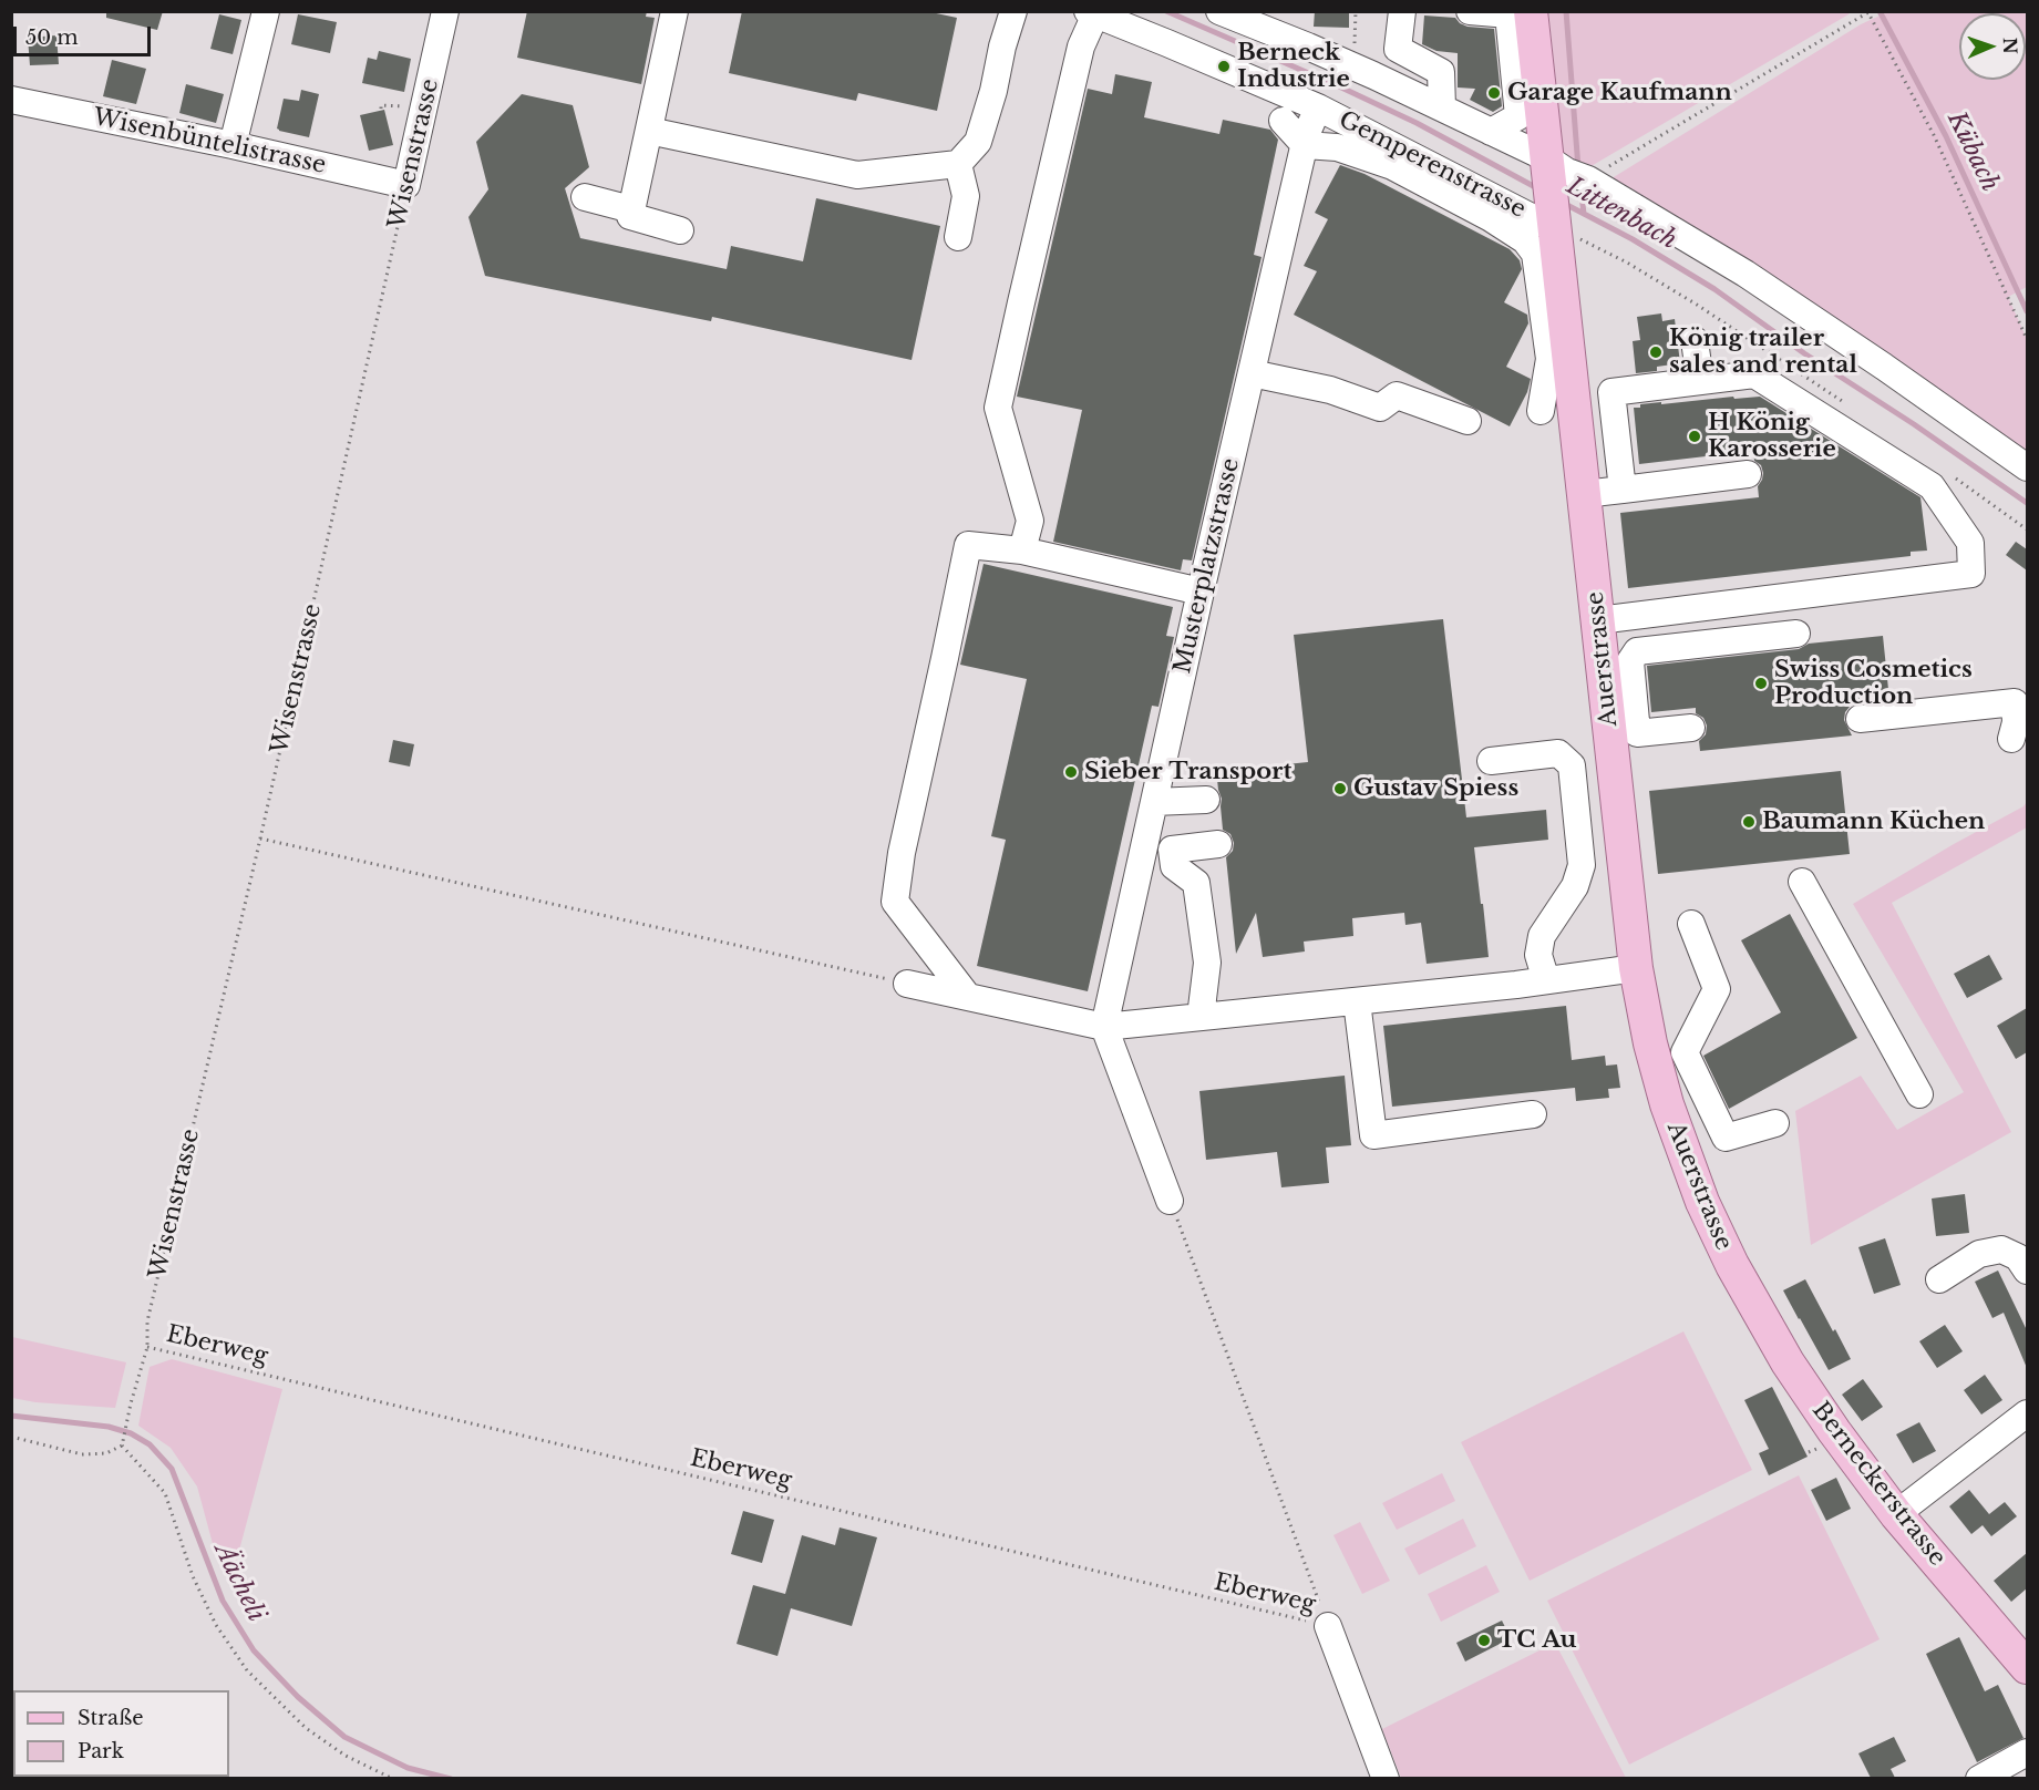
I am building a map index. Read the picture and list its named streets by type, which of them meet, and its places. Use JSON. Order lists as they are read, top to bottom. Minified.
{"streets":{"main road":["Auerstrasse","Berneckerstrasse"],"street":["Wisenbüntelistrasse","Wisenstrasse","Gemperenstrasse","Musterplatzstrasse"],"path":["Eberweg"]},"crossings":[["Wisenbüntelistrasse","Wisenstrasse"],["Wisenstrasse","Eberweg"],["Gemperenstrasse","Musterplatzstrasse"],["Gemperenstrasse","Auerstrasse"],["Auerstrasse","Berneckerstrasse"]],"water":["Kübach","Littenbach","Äächeli"],"places":["Berneck Industrie","Garage Kaufmann","König trailer sales and rental","H König Karosserie","Swiss Cosmetics Production","Sieber Transport","Gustav Spiess","Baumann Küchen","TC Au"],"legend":["Straße","Park"],"scale_bar":"50 m","north":"right"}
